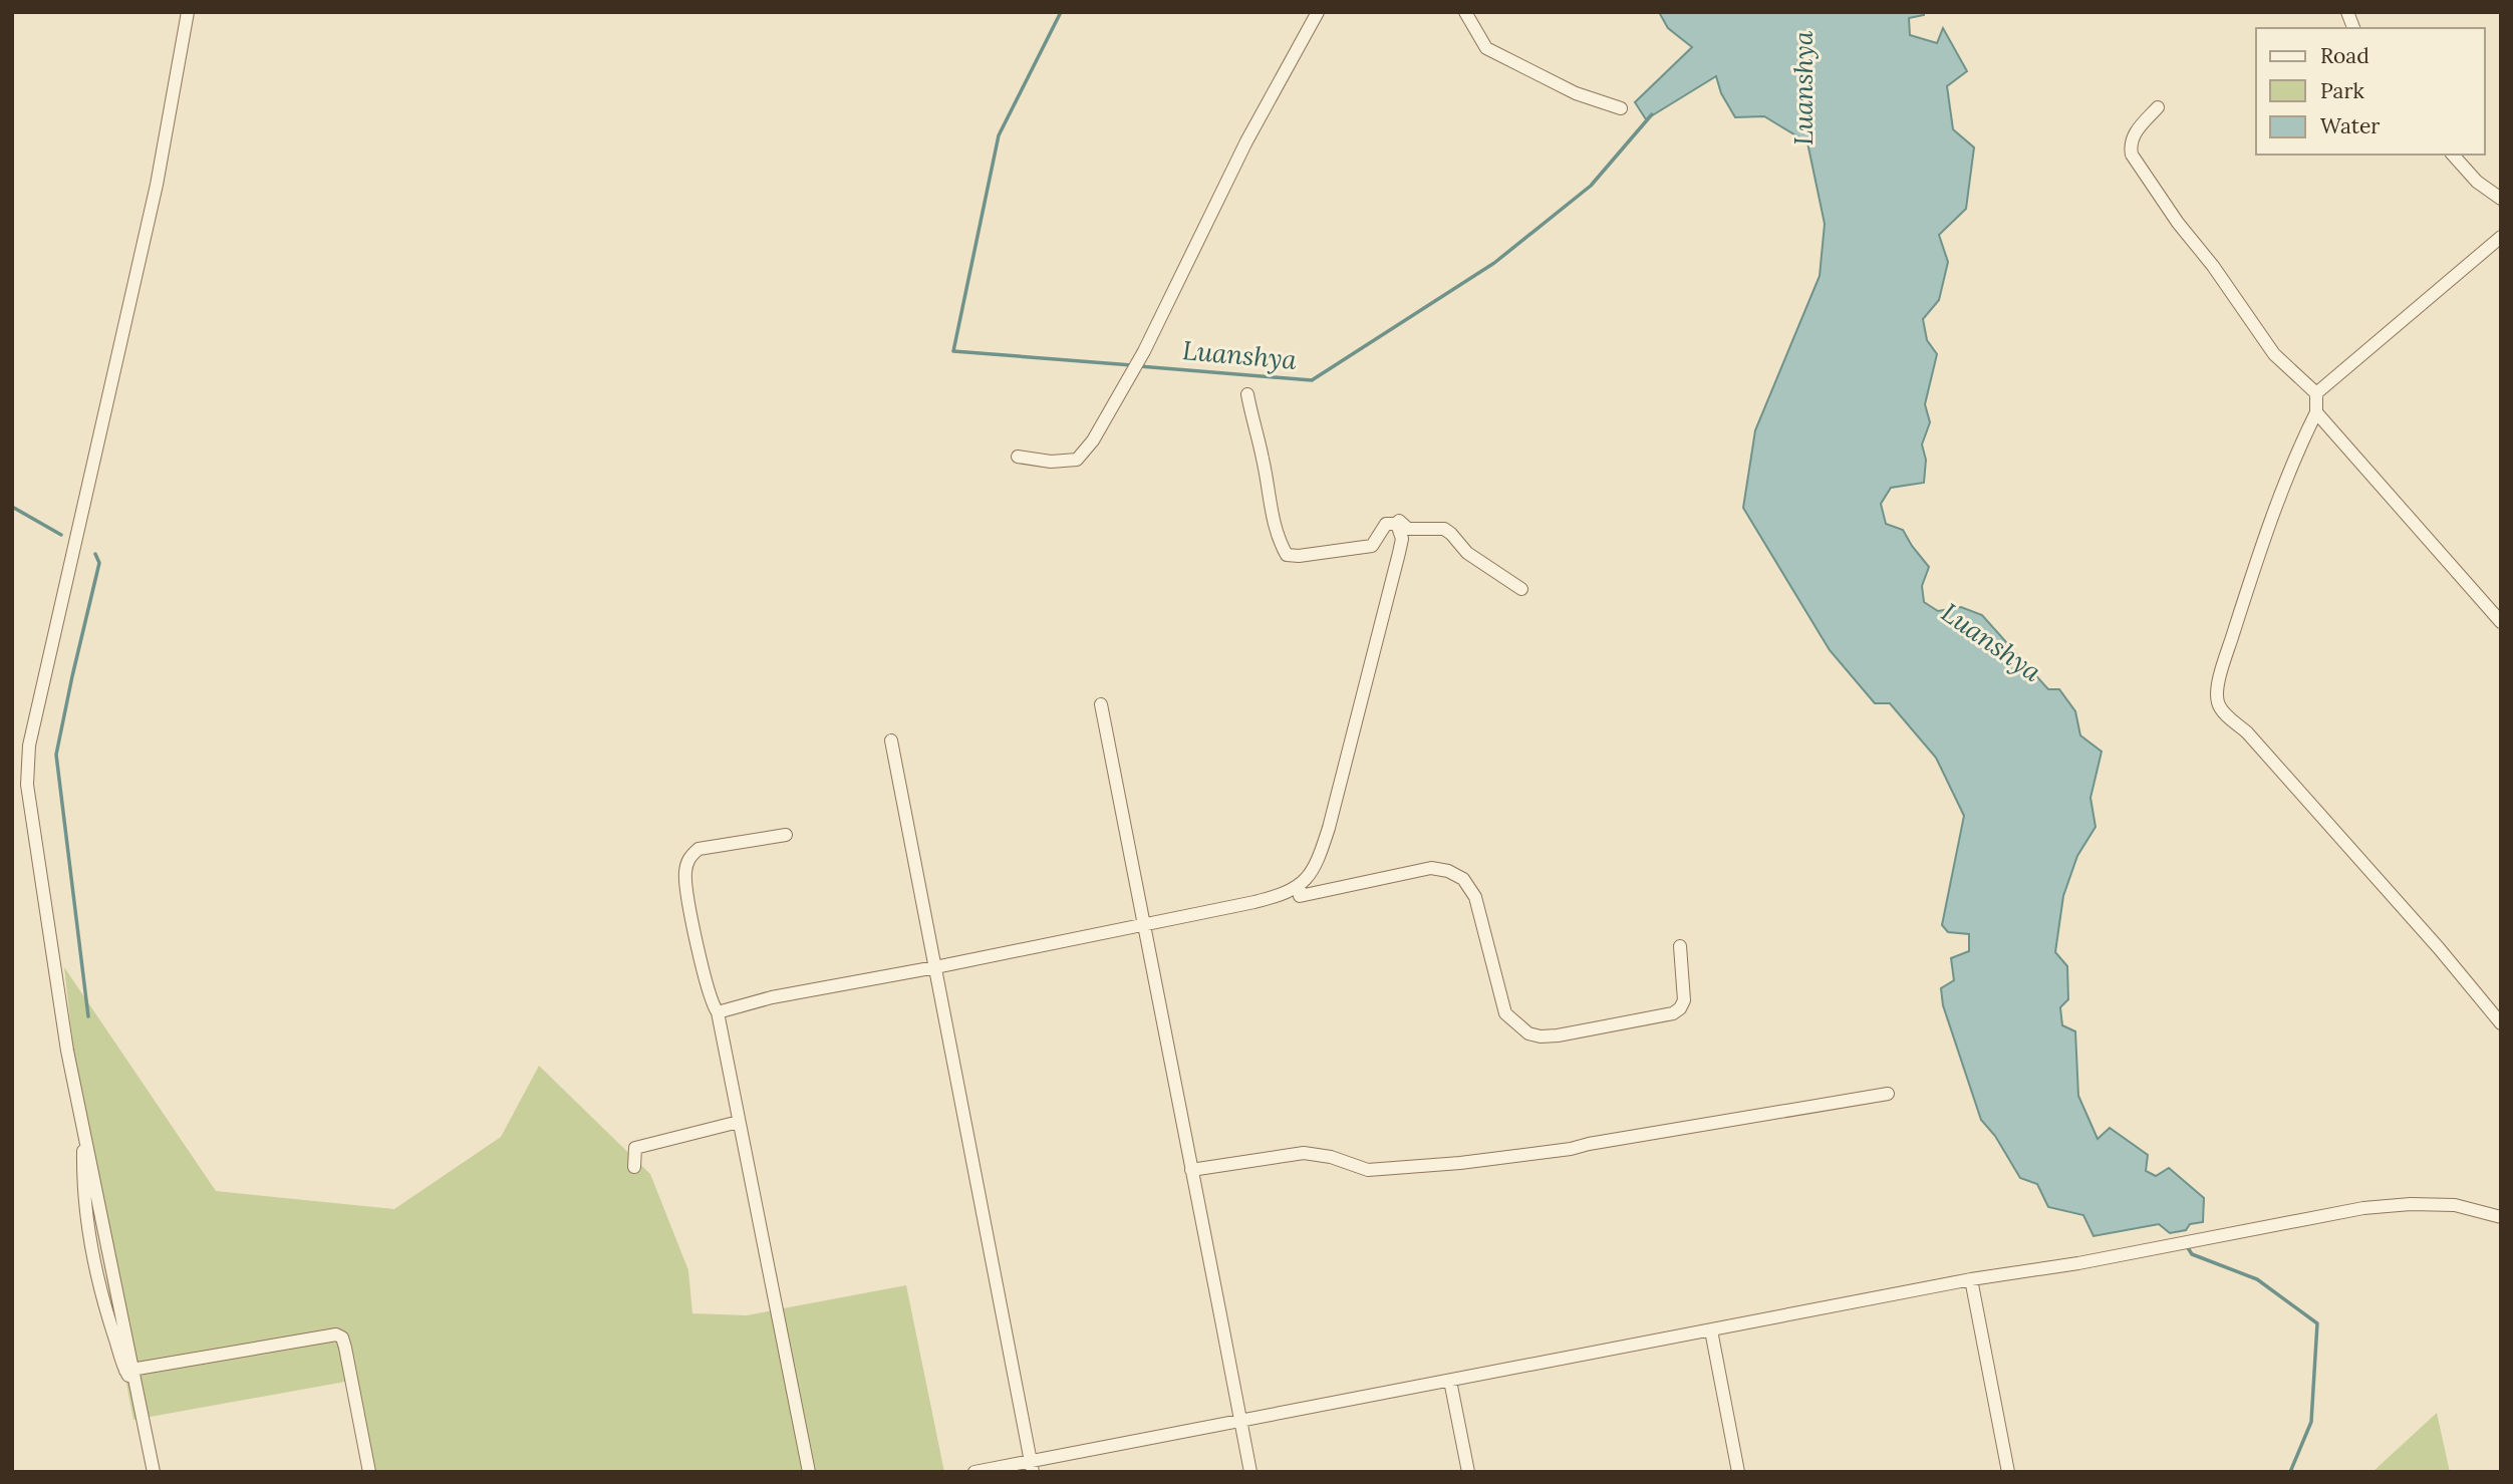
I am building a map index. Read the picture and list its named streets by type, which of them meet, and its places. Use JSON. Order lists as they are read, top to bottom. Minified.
{"water":["Luanshya"],"legend":["Road","Park","Water"]}
